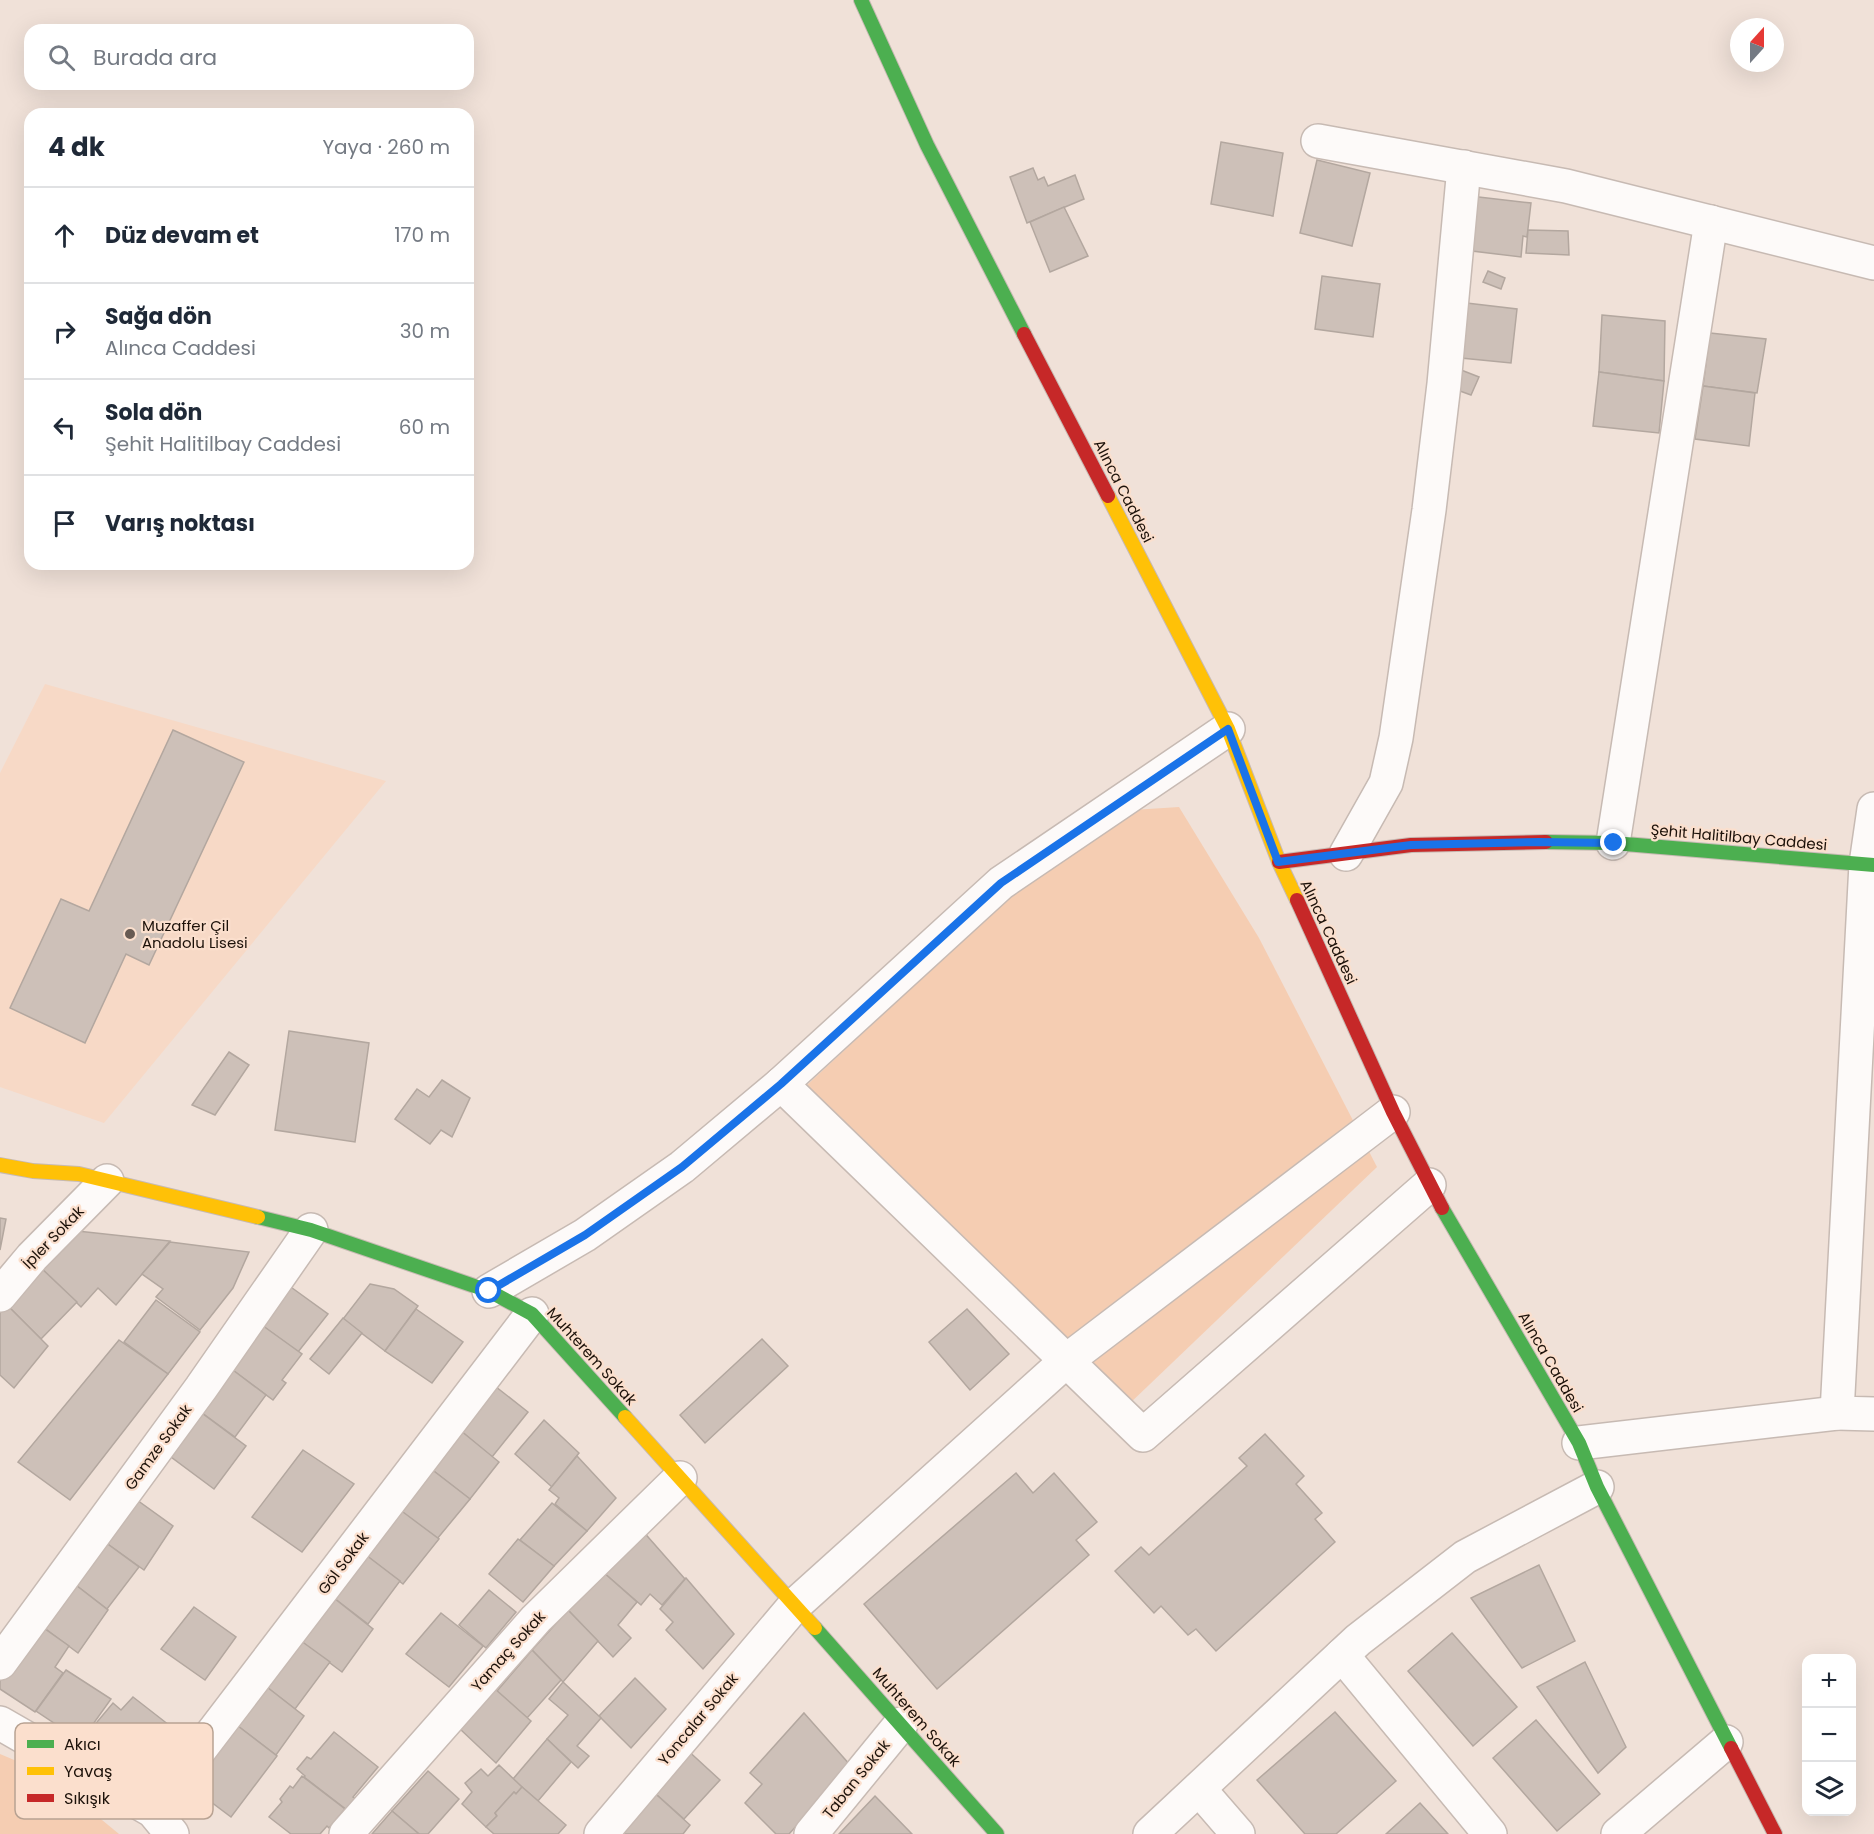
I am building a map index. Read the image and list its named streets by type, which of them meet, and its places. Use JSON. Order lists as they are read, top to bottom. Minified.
{"streets":{"street":["Alınca Caddesi","Şehit Halitilbay Caddesi","İpler Sokak","Muhterem Sokak","Gamze Sokak","Göl Sokak","Yamaç Sokak","Yoncalar Sokak","Taban Sokak"]},"crossings":[["Alınca Caddesi","Şehit Halitilbay Caddesi"],["Alınca Caddesi","Yoncalar Sokak"],["İpler Sokak","Muhterem Sokak"],["Muhterem Sokak","Gamze Sokak"],["Muhterem Sokak","Göl Sokak"],["Muhterem Sokak","Yamaç Sokak"],["Muhterem Sokak","Yoncalar Sokak"],["Muhterem Sokak","Taban Sokak"]],"places":["Muzaffer Çil Anadolu Lisesi"],"legend":["Akıcı","Yavaş","Sıkışık"],"north":"top","page":{"search":"Burada ara","heading":["4 dk","Yaya · 260 m"],"list":[["Düz devam et","170 m"],["Sağa dön","Alınca Caddesi","30 m"],["Sola dön","Şehit Halitilbay Caddesi","60 m"],"Varış noktası"],"map_buttons":["+","−"]}}
